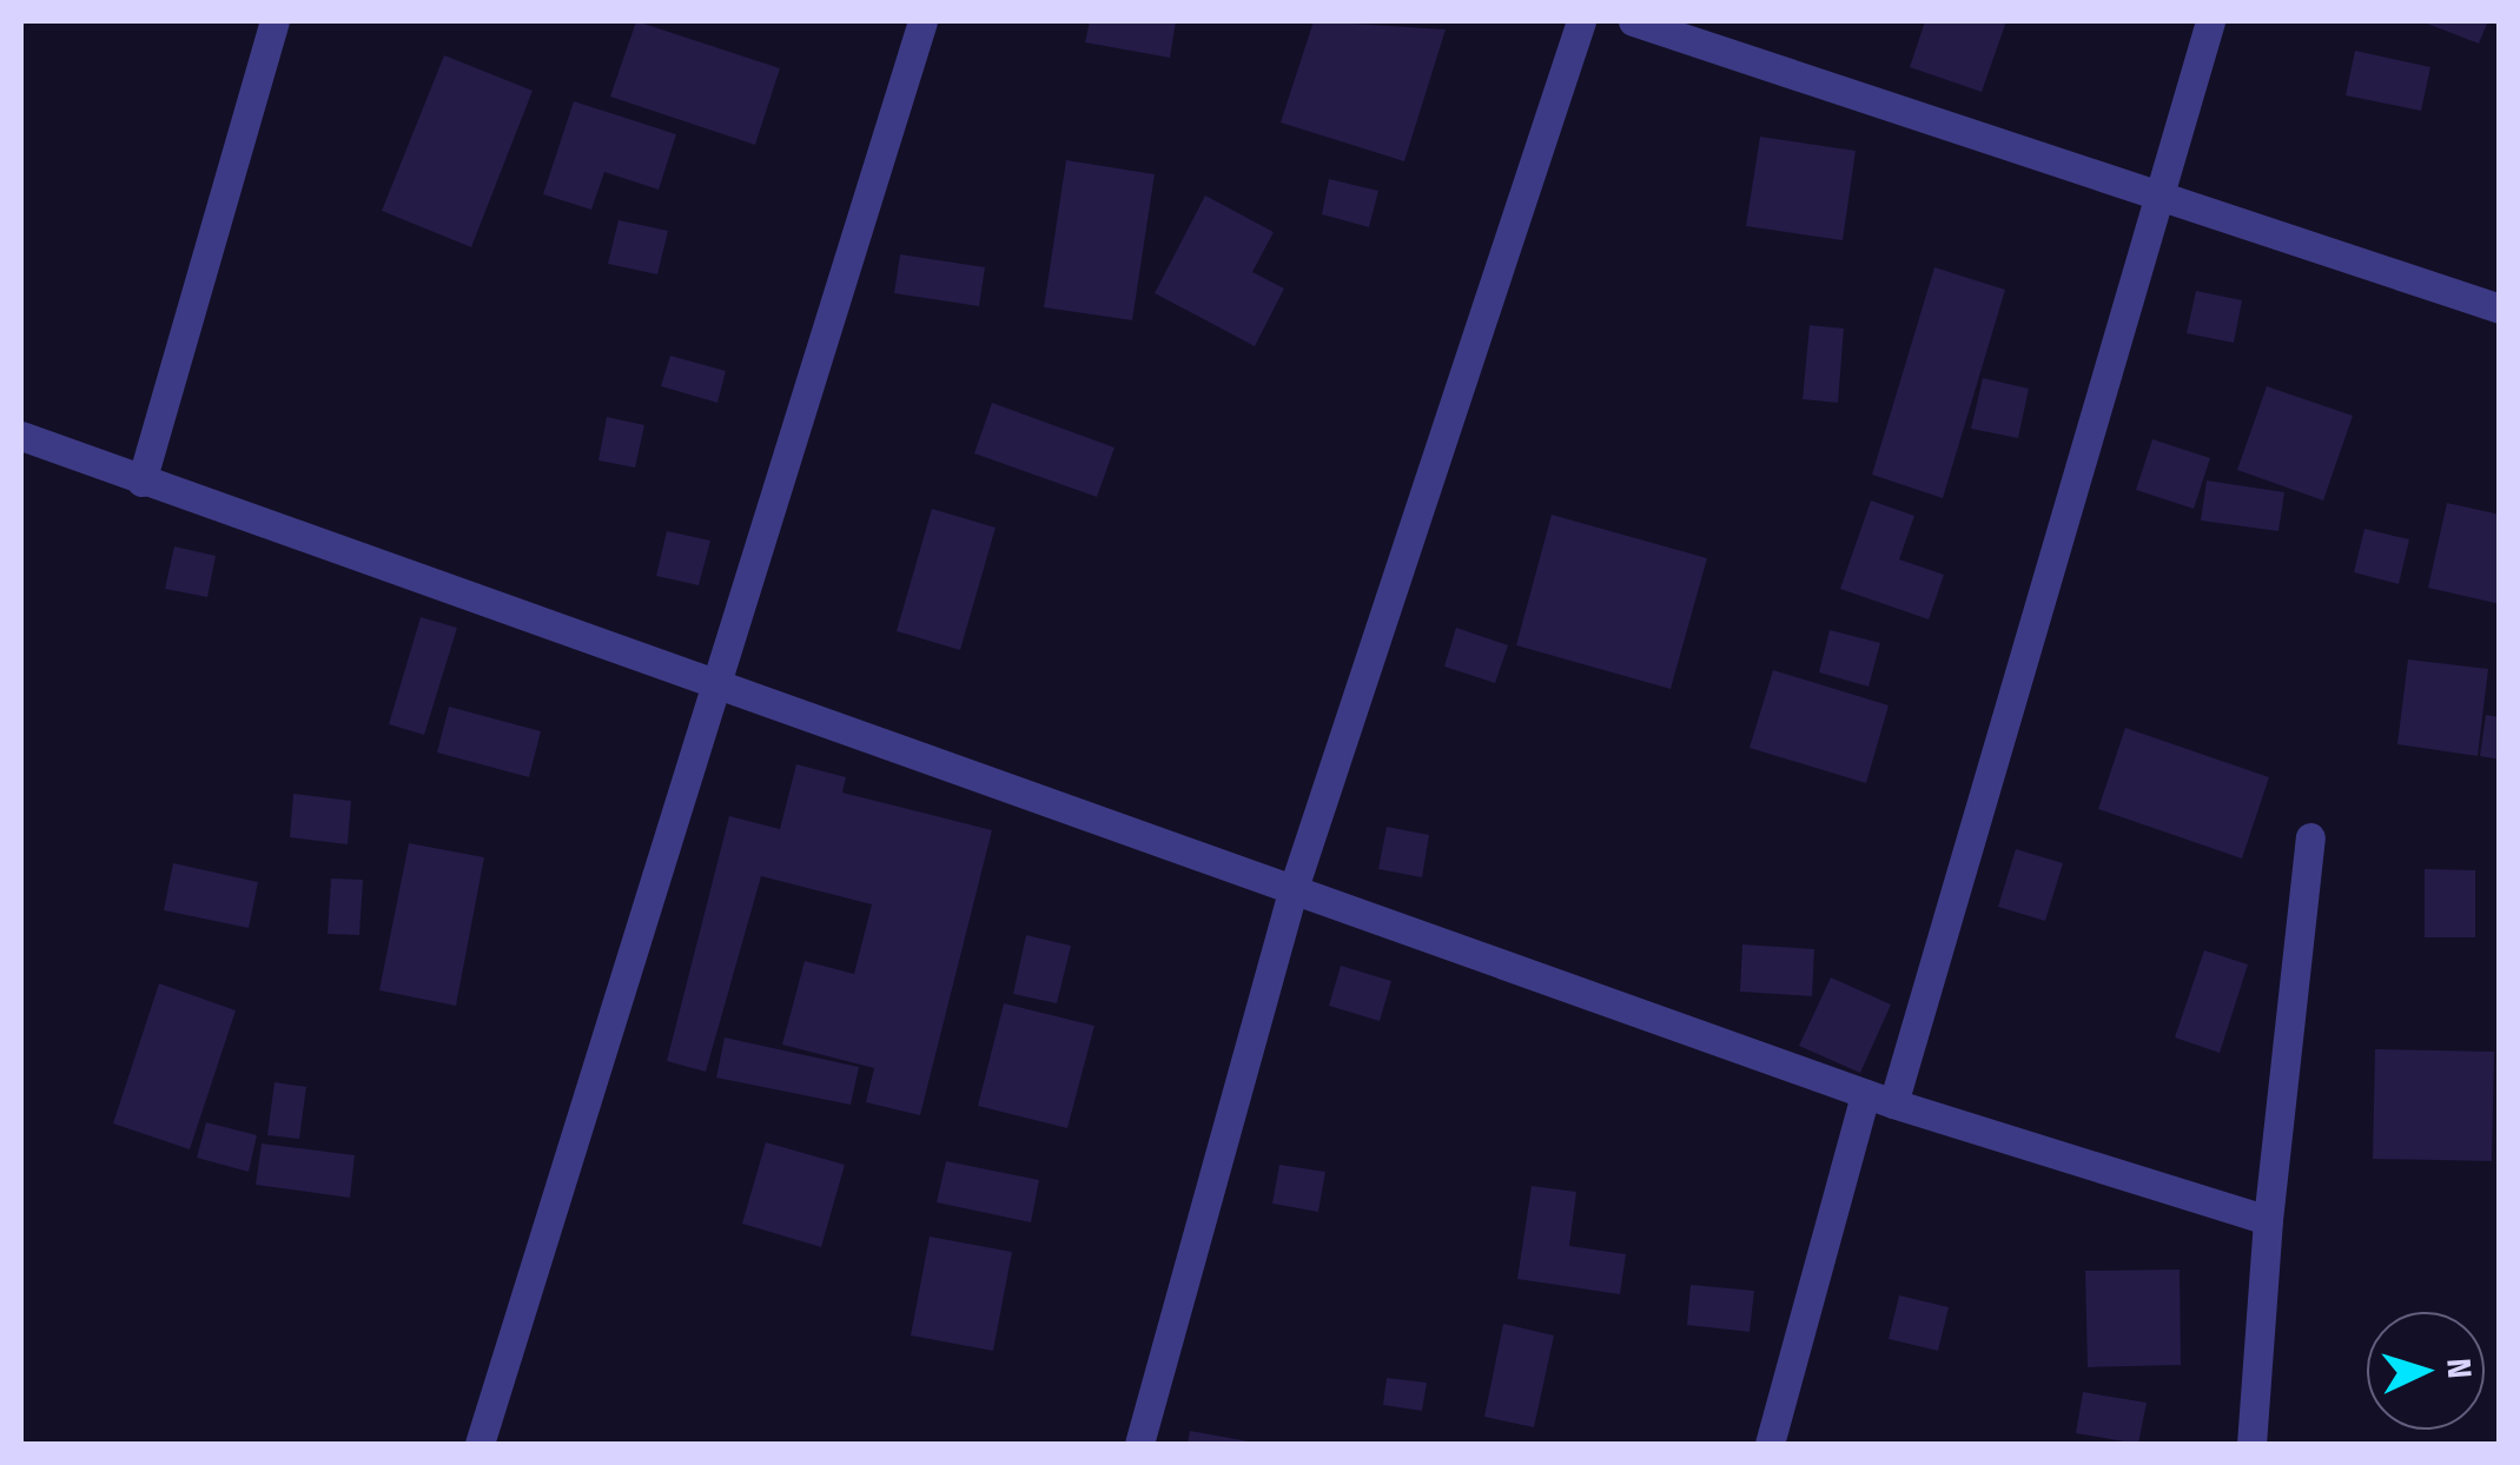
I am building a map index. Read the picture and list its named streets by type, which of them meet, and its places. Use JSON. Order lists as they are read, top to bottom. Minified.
{"north":"right"}
